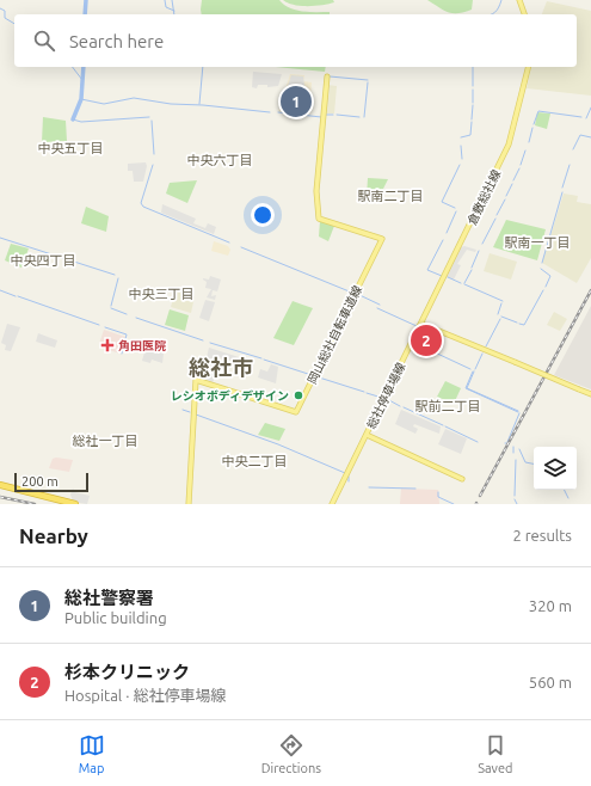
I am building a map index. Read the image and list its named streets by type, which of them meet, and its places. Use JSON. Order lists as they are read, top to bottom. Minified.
{"streets":{"main road":["倉敷総社線","岡山総社自転車道線","総社停車場線"]},"crossings":[["倉敷総社線","総社停車場線"]],"districts":["中央五丁目","中央六丁目","駅南二丁目","駅南一丁目","中央四丁目","中央三丁目","総社市","駅前二丁目","総社一丁目","中央二丁目"],"places":{"health":["角田医院"],"other":["レシオボディデザイン"]},"scale_bar":"200 m","page":{"search":"Search here","pins":["1","2"],"scale":"200 m","heading":["Nearby","2 results"],"list":[{"mark":"1","name":"総社警察署","note":"Public building","value":"320 m"},{"mark":"2","name":"杉本クリニック","note":"Hospital · 総社停車場線","value":"560 m"}],"nav":["Map","Directions","Saved"]}}
